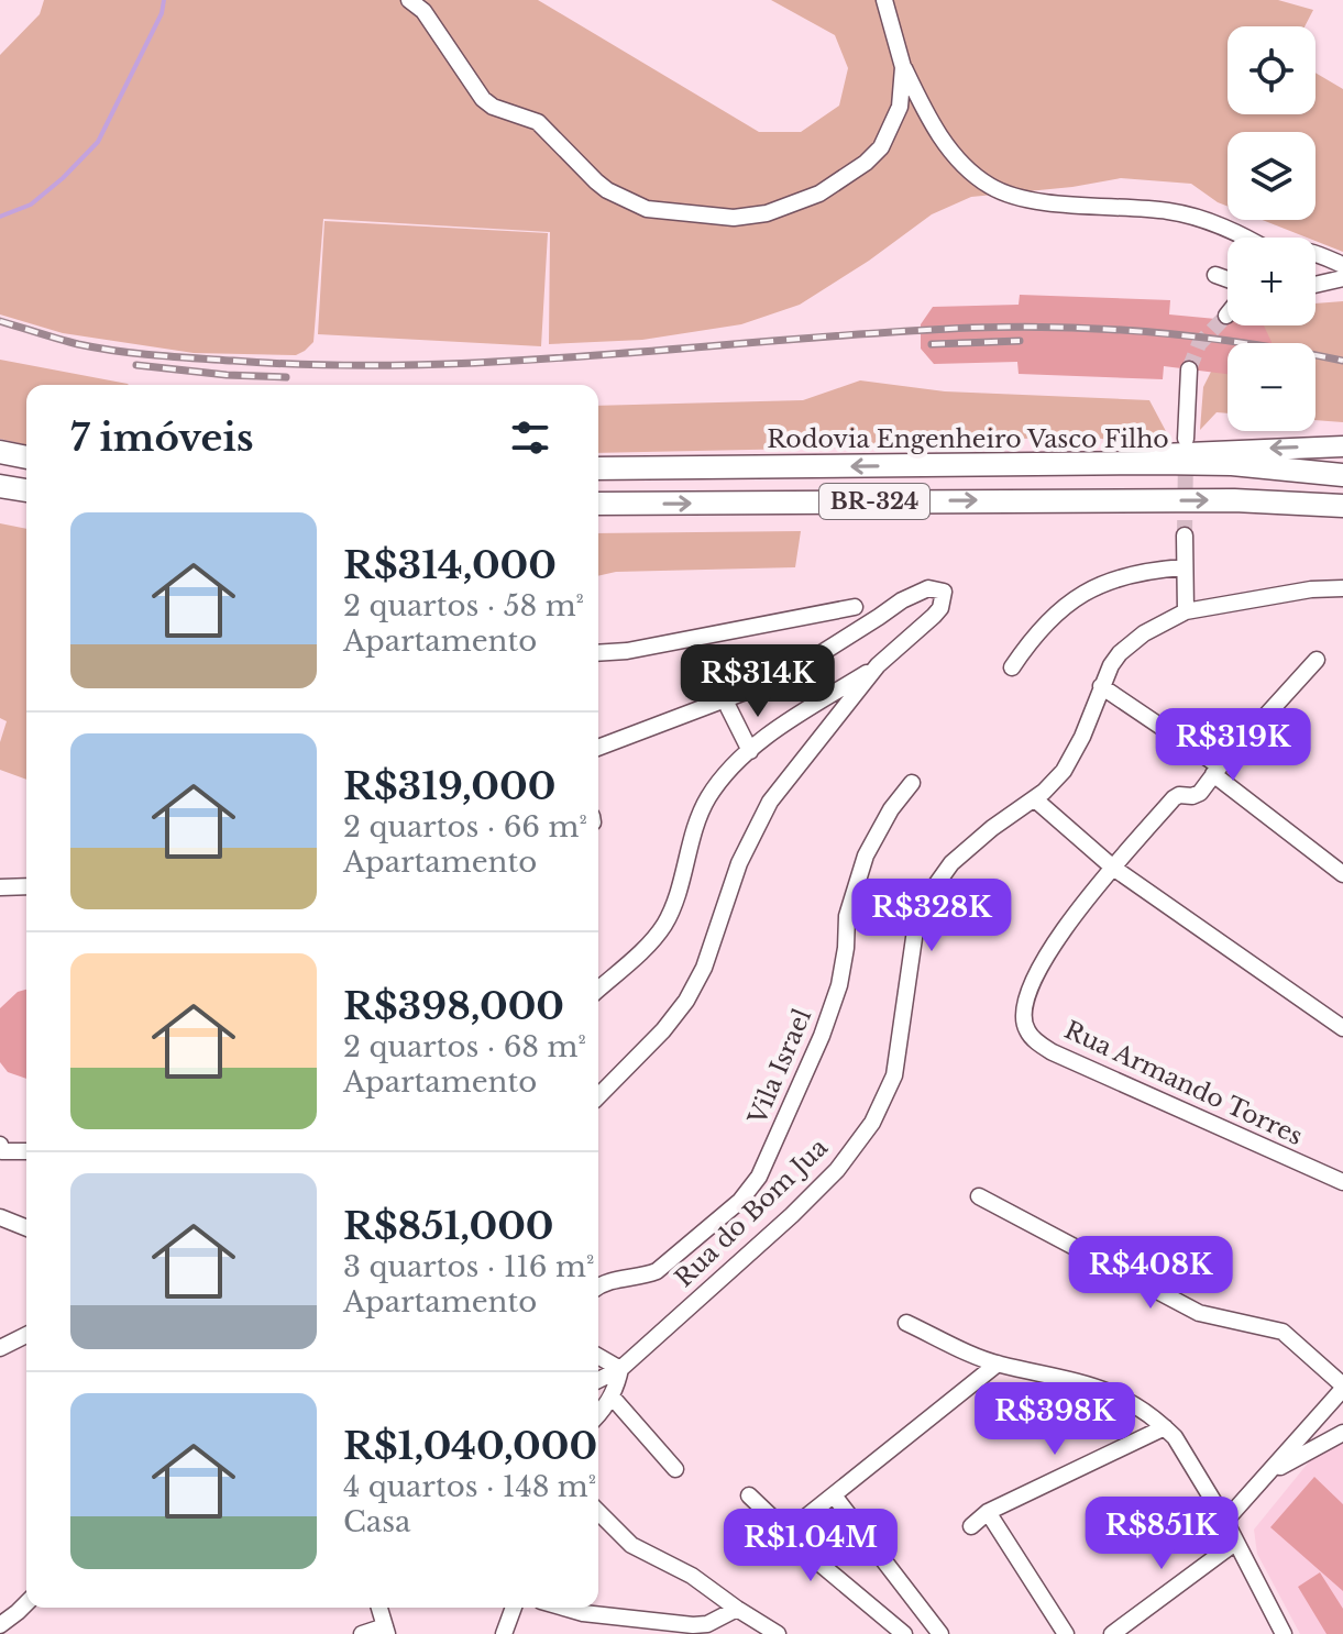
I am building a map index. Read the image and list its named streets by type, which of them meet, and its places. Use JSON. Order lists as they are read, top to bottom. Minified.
{"streets":{"highway":["Rodovia Engenheiro Vasco Filho","BR-324"],"street":["Vila Israel","Rua Armando Torres","Rua do Bom Jua"]},"page":{"map_buttons":["+","−"],"heading":"7 imóveis","list":[{"name":"R$314,000","note":"2 quartos · 58 m² · Apartamento"},{"name":"R$319,000","note":"2 quartos · 66 m² · Apartamento"},{"name":"R$398,000","note":"2 quartos · 68 m² · Apartamento"},{"name":"R$851,000","note":"3 quartos · 116 m² · Apartamento"},{"name":"R$1,040,000","note":"4 quartos · 148 m² · Casa"}],"price":["R$314K","R$319K","R$328K","R$408K","R$398K","R$851K","R$1.04M"]}}
